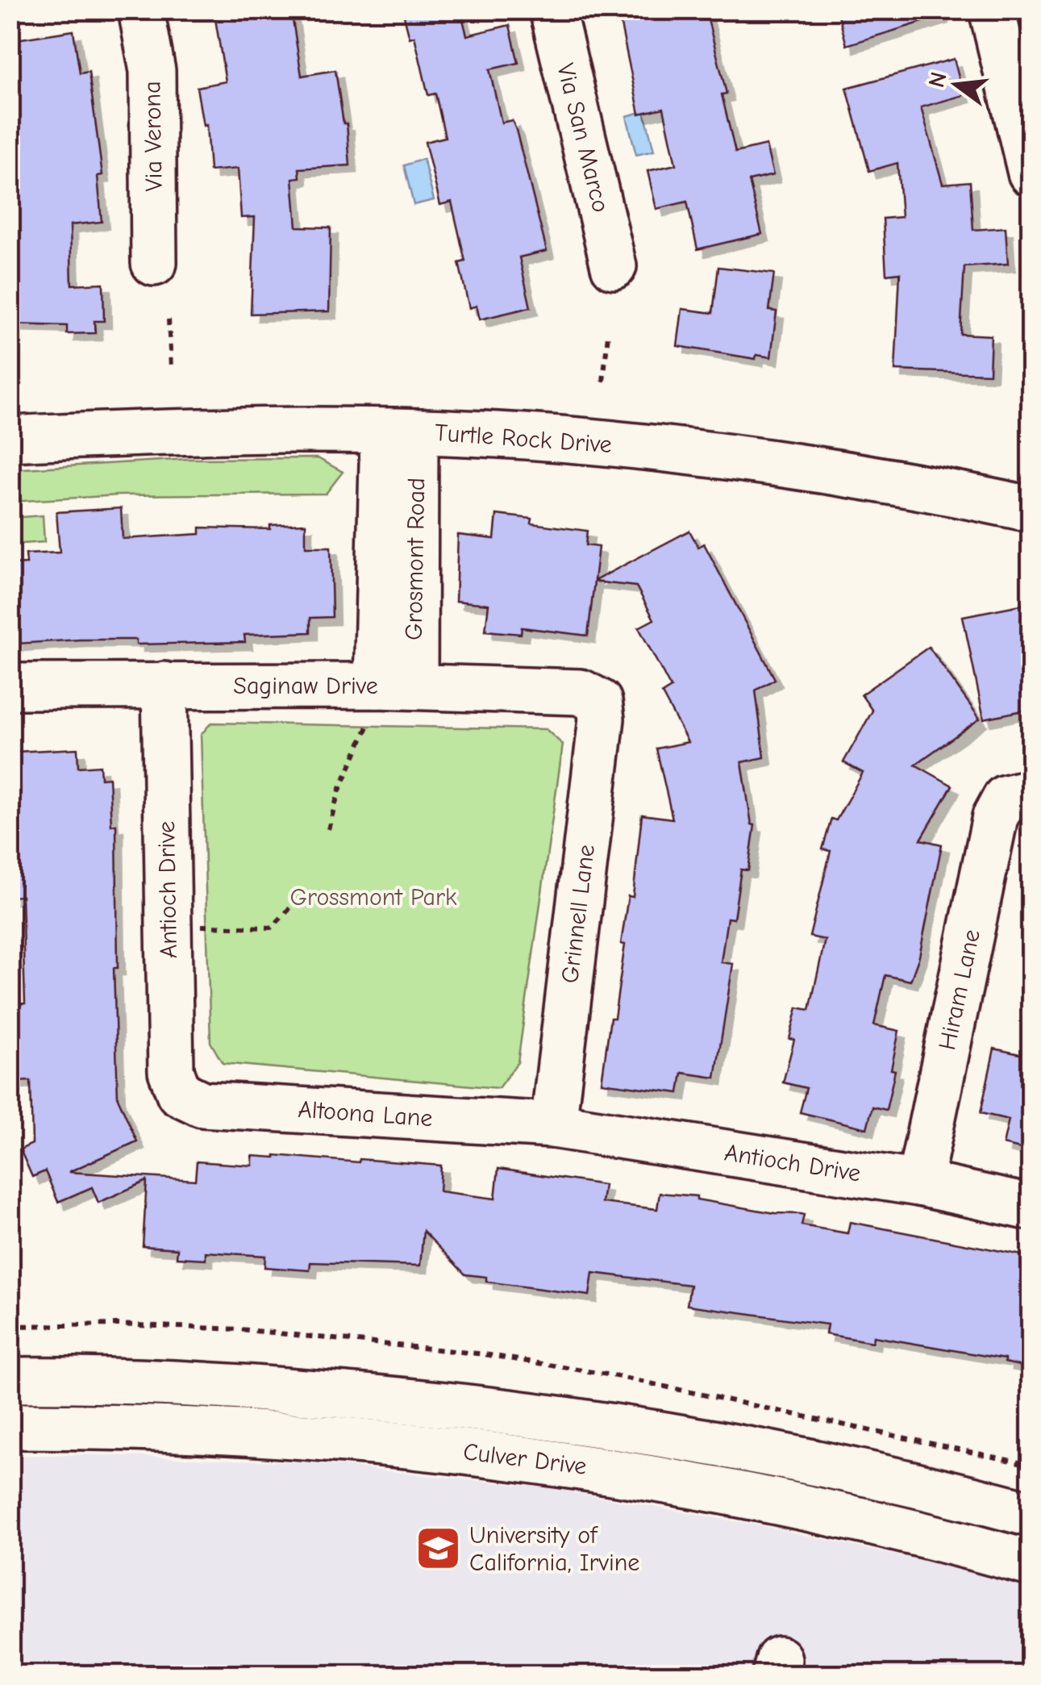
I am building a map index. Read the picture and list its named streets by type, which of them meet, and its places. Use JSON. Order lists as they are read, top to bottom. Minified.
{"streets":{"street":["Via Verona","Via San Marco","Turtle Rock Drive","Grosmont Road","Saginaw Drive","Antioch Drive","Grinnell Lane","Hiram Lane","Altoona Lane","Culver Drive"]},"crossings":[["Turtle Rock Drive","Grosmont Road"],["Grosmont Road","Saginaw Drive"],["Saginaw Drive","Antioch Drive"],["Saginaw Drive","Grinnell Lane"],["Antioch Drive","Grinnell Lane"],["Antioch Drive","Hiram Lane"],["Antioch Drive","Altoona Lane"],["Grinnell Lane","Altoona Lane"]],"parks":["Grossmont Park"],"places":{"school or university":["University of California, Irvine"]},"north":"left"}
